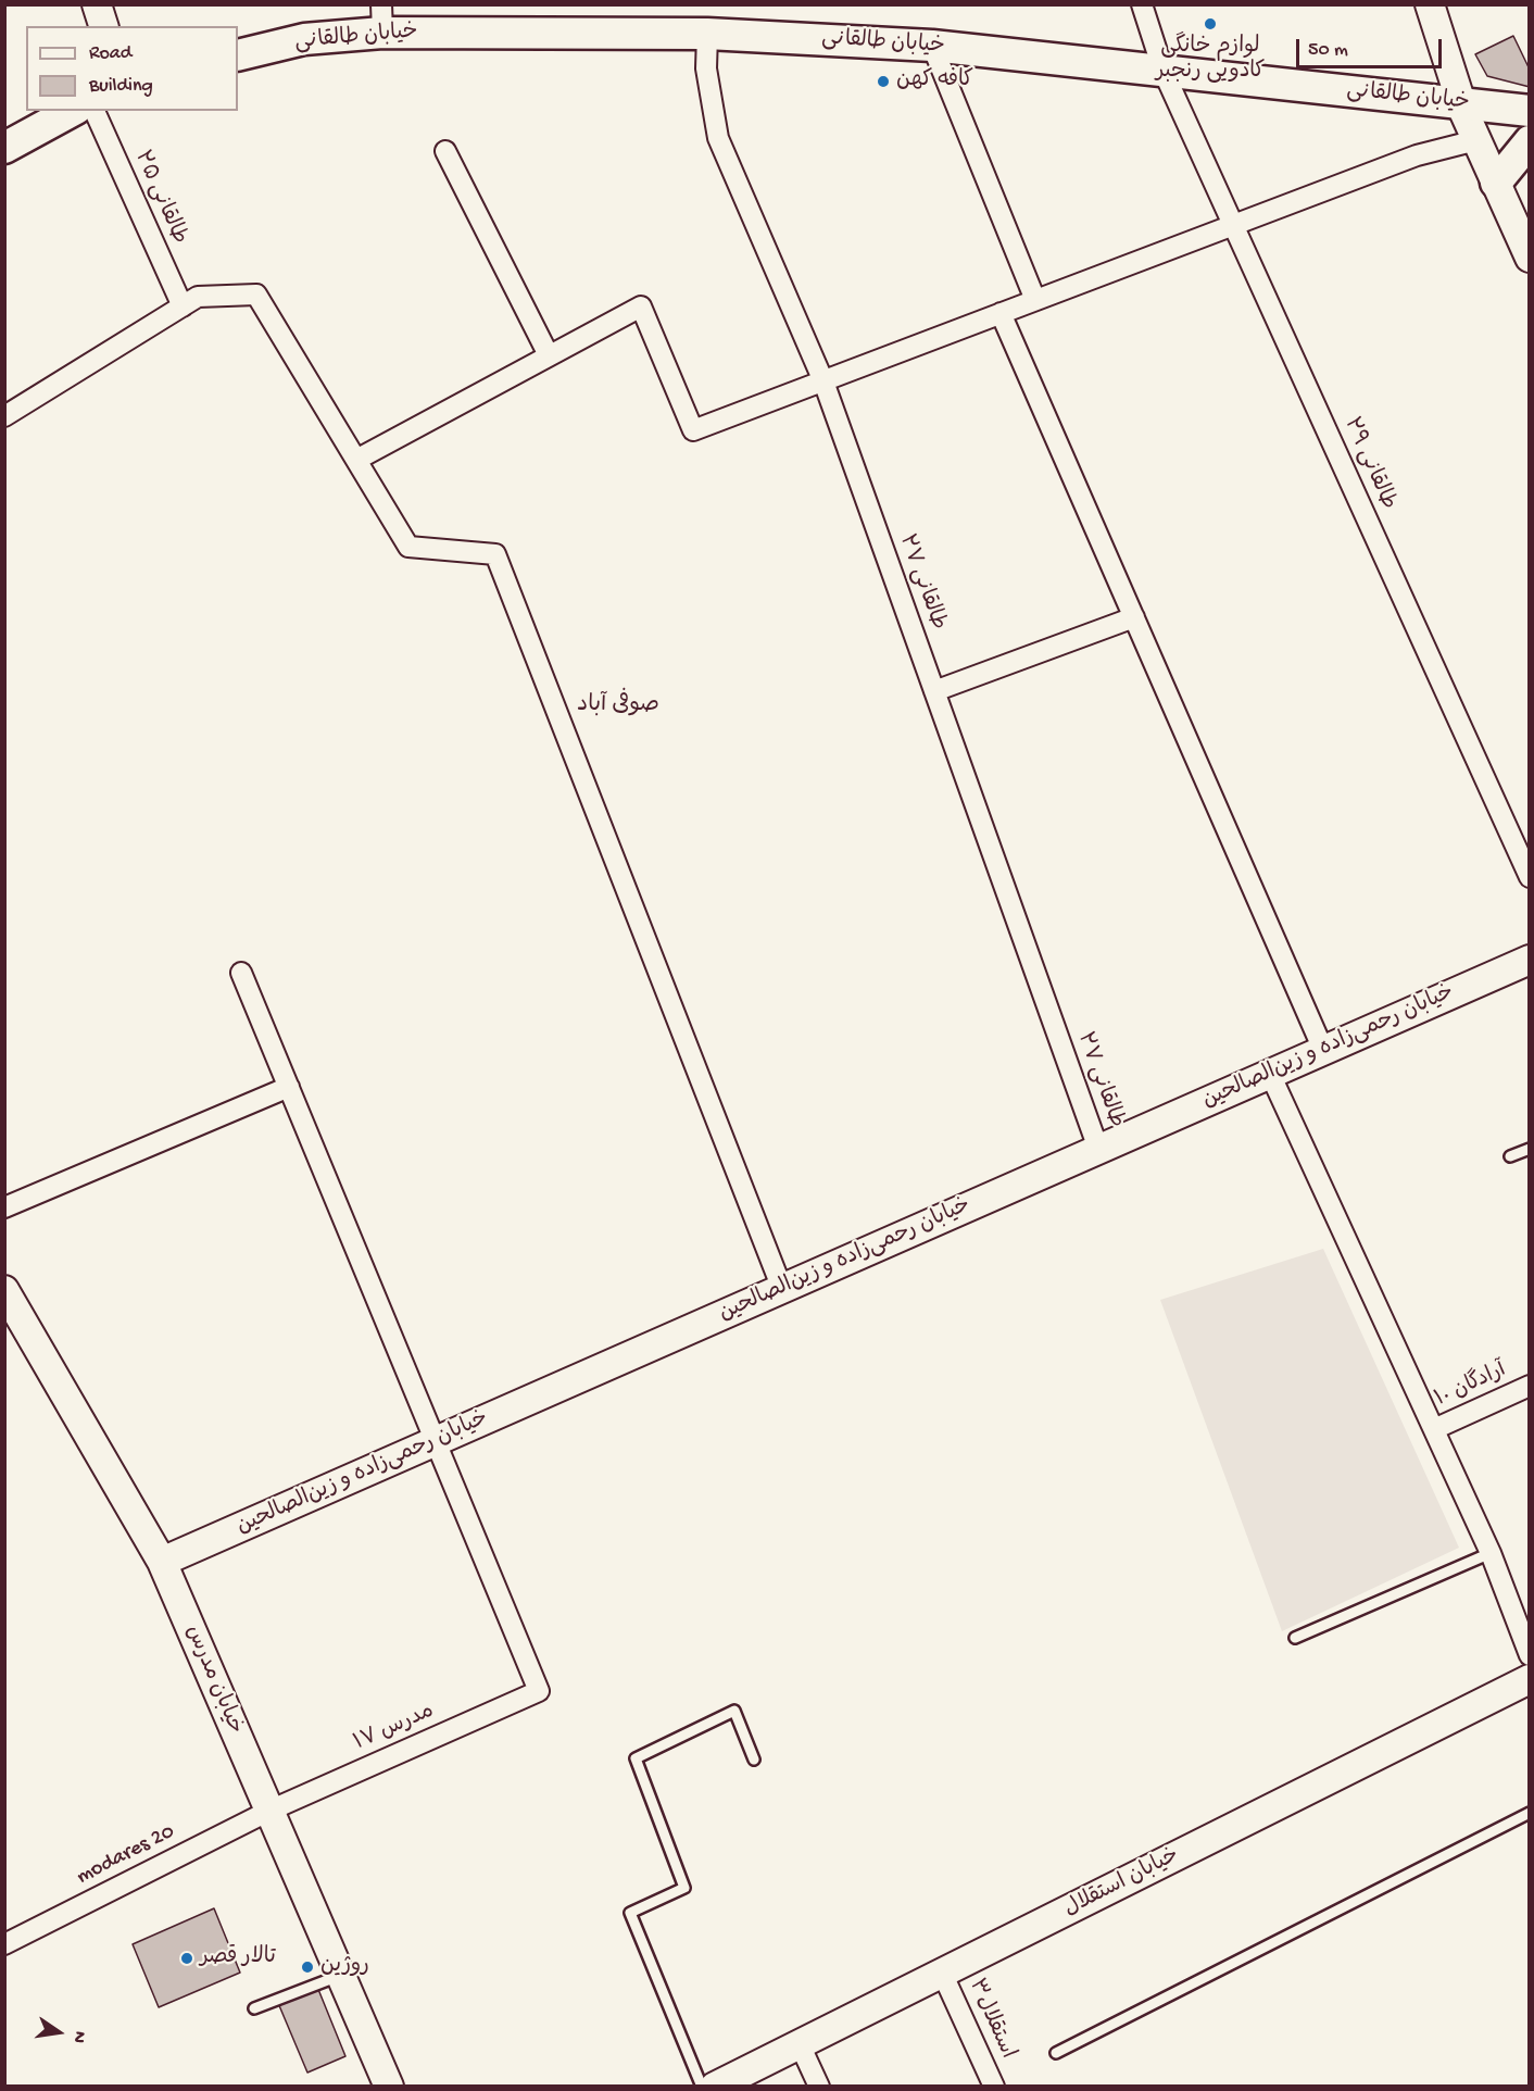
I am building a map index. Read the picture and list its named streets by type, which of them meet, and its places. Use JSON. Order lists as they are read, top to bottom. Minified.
{"streets":{"main road":["خیابان طالقانی"],"street":["طالقانی ۲۵","طالقانی ۲۹","طالقانی ۲۷","خیابان رحمی‌زاده و زین‌الصالحین","آرادگان ۱۰","خیابان مدرس","مدرس ۱۷","modares 20","خیابان استقلال","استقلال۳"]},"crossings":[["خیابان طالقانی","طالقانی ۲۹"],["خیابان طالقانی","طالقانی ۲۷"],["طالقانی ۲۷","خیابان رحمی‌زاده و زین‌الصالحین"],["خیابان رحمی‌زاده و زین‌الصالحین","خیابان مدرس"],["خیابان رحمی‌زاده و زین‌الصالحین","مدرس ۱۷"],["خیابان مدرس","مدرس ۱۷"],["خیابان مدرس","modares 20"],["مدرس ۱۷","modares 20"],["خیابان استقلال","استقلال۳"]],"districts":["صوفی آباد"],"places":["لوازم خانگی کادویی رنجبر","کافه کهن","تالار قصر","روژین"],"legend":["Road","Building"],"scale_bar":"50 m","north":"right"}
